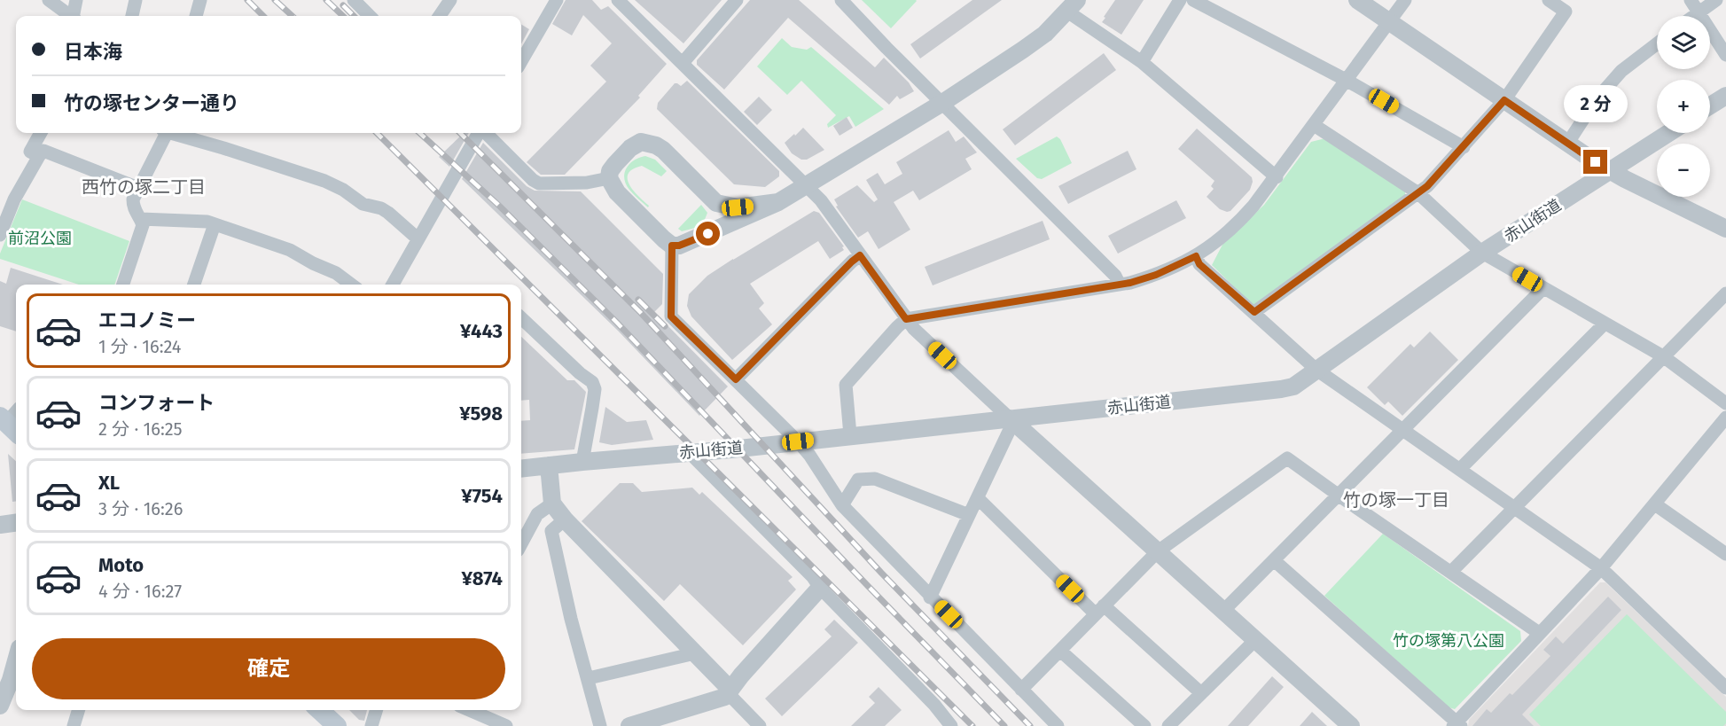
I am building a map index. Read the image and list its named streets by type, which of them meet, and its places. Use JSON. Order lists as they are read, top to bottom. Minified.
{"streets":{"street":["赤山街道"]},"districts":["西竹の塚二丁目","竹の塚一丁目"],"parks":["前沼公園","竹の塚第八公園"],"page":{"map_buttons":["+","−"],"banner":["日本海","竹の塚センター通り"],"bubble":"2 分","list":[{"name":"エコノミー","note":"1 分 · 16:24","value":"¥443"},{"name":"コンフォート","note":"2 分 · 16:25","value":"¥598"},{"name":"XL","note":"3 分 · 16:26","value":"¥754"},{"name":"Moto","note":"4 分 · 16:27","value":"¥874"}],"buttons":"確定"}}
